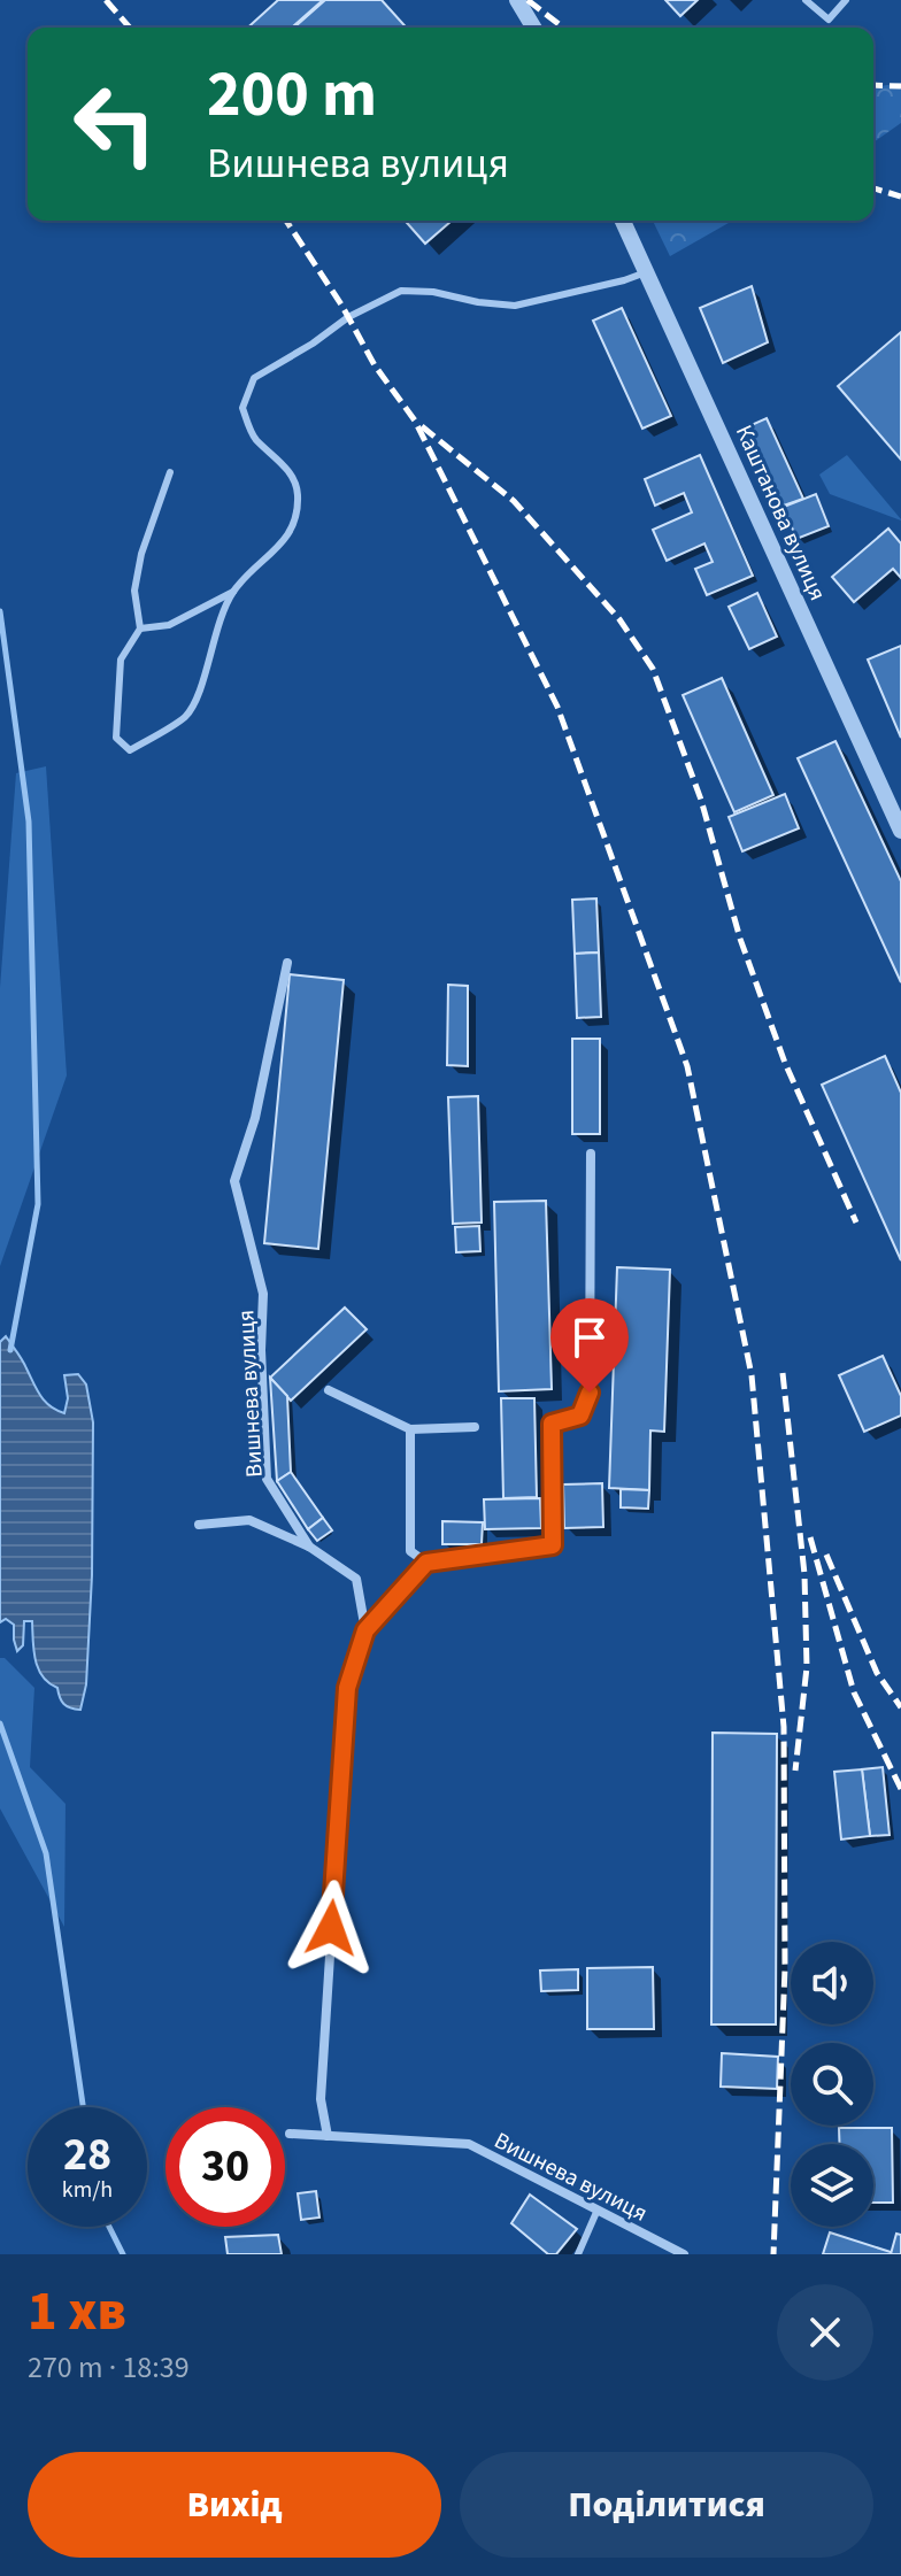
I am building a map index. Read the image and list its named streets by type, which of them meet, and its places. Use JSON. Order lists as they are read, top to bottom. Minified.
{"streets":{"street":["Каштанова вулиця","Вишнева вулиця"]},"page":{"turn":["200 m","Вишнева вулиця"],"speed":"28 km/h","limit":"30","heading":["1 хв","270 m · 18:39"],"buttons":["Вихід","Поділитися"]}}
